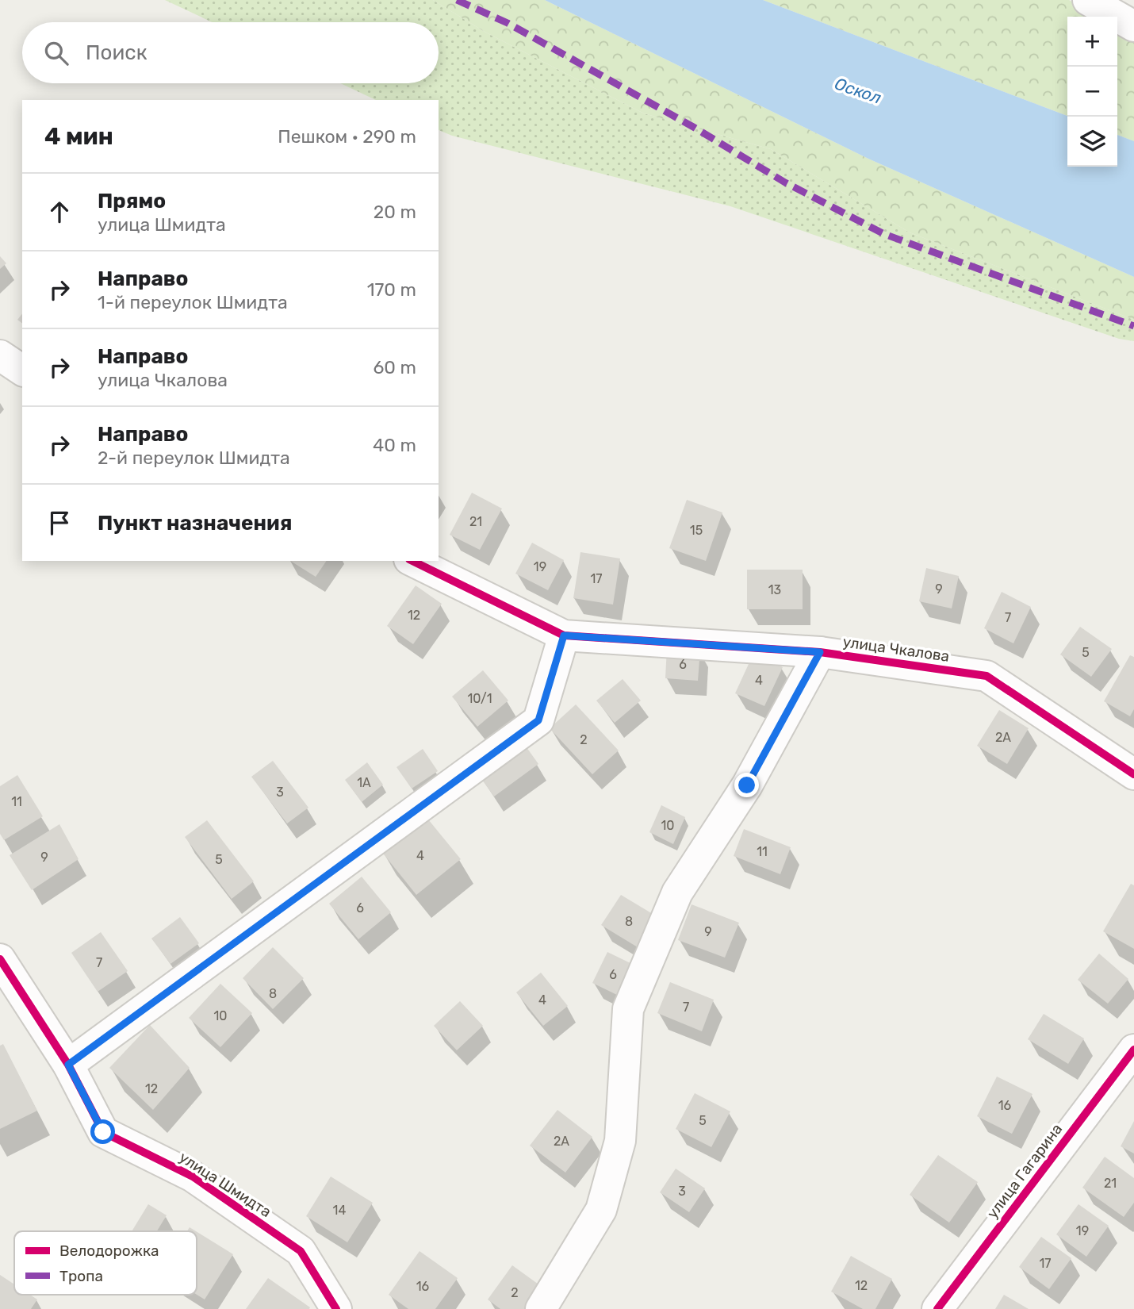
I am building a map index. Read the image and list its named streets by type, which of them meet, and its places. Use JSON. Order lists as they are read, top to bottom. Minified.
{"streets":{"street":["улица Чкалова","улица Гагарина","улица Шмидта"]},"water":["Оскол"],"house_numbers":["21","15","19","17","9","13","12","7","5","6","4","10/1","2А","2","1А","3","11","10","11","4","9","5","6","8","9","7","6","8","4","7","10","12","16","5","2А","21","3","14","19","17","12","16","2"],"legend":["Велодорожка","Тропа"],"page":{"map_buttons":["+","−"],"search":"Поиск","heading":["4 мин","Пешком · 290 m"],"list":[["Прямо","улица Шмидта","20 m"],["Направо","1-й переулок Шмидта","170 m"],["Направо","улица Чкалова","60 m"],["Направо","2-й переулок Шмидта","40 m"],"Пункт назначения"]}}
